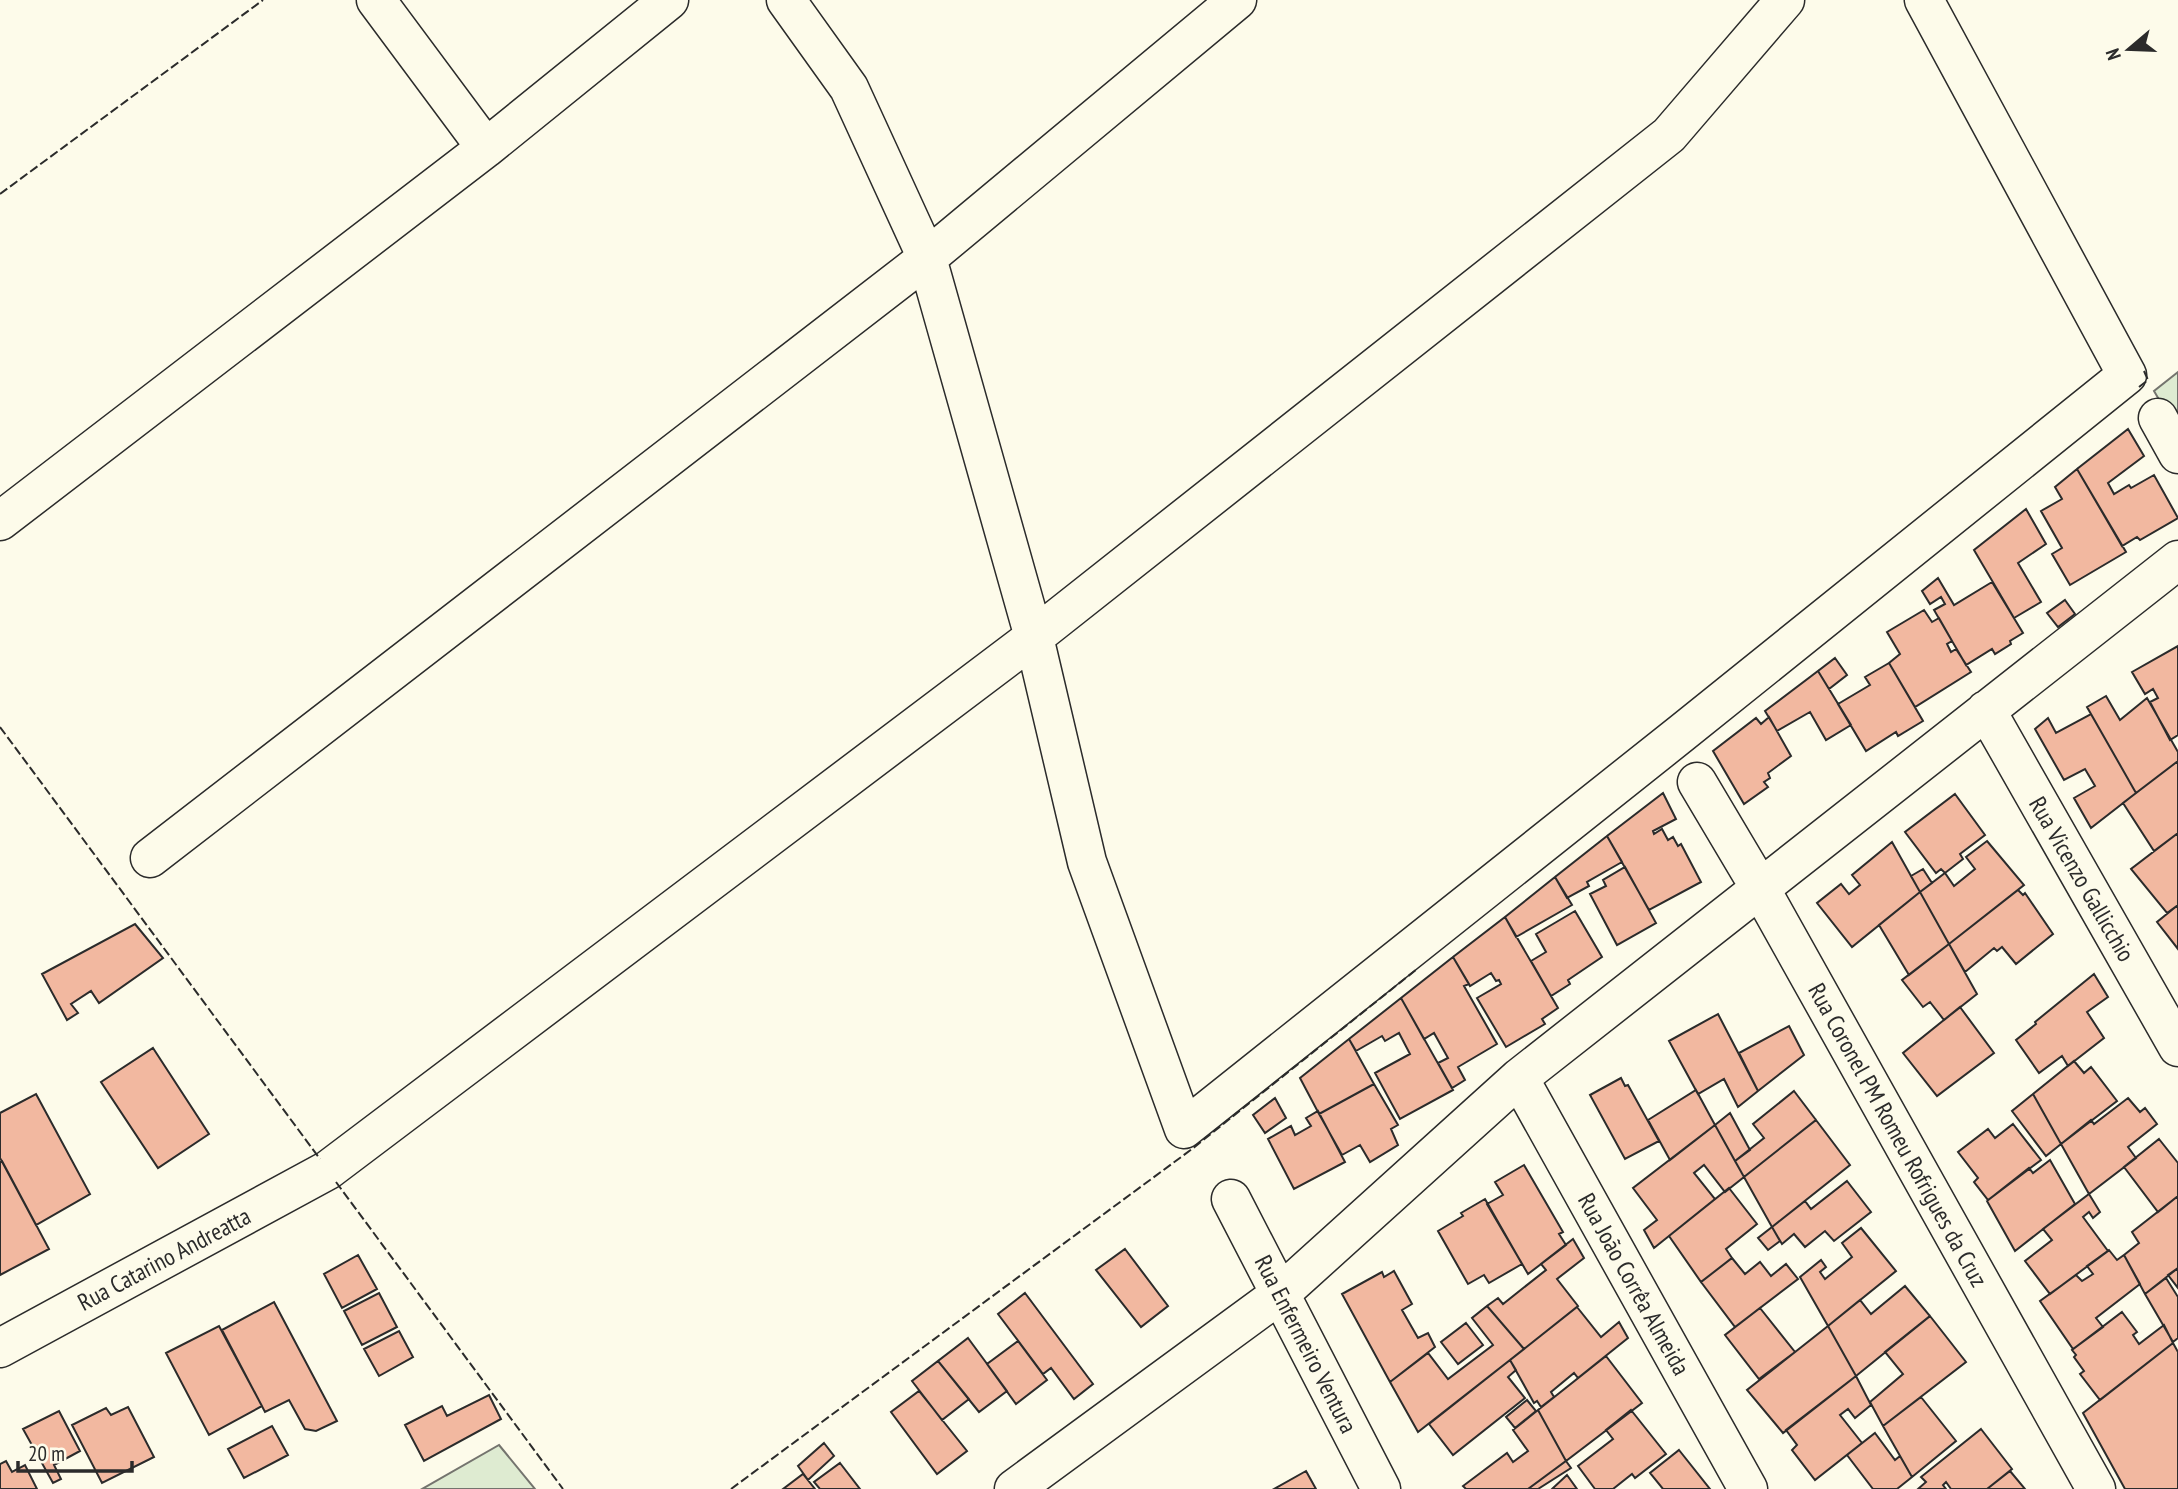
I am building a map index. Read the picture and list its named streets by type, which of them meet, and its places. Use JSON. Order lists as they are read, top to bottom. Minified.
{"streets":{"street":["Rua Vicenzo Gallicchio","Rua Coronel PM Romeu Rofrigues da Cruz","Rua Catarino Andreatta","Rua João Corrêa Almeida","Rua Enfermeiro Ventura"]},"scale_bar":"20 m","north":"left"}
